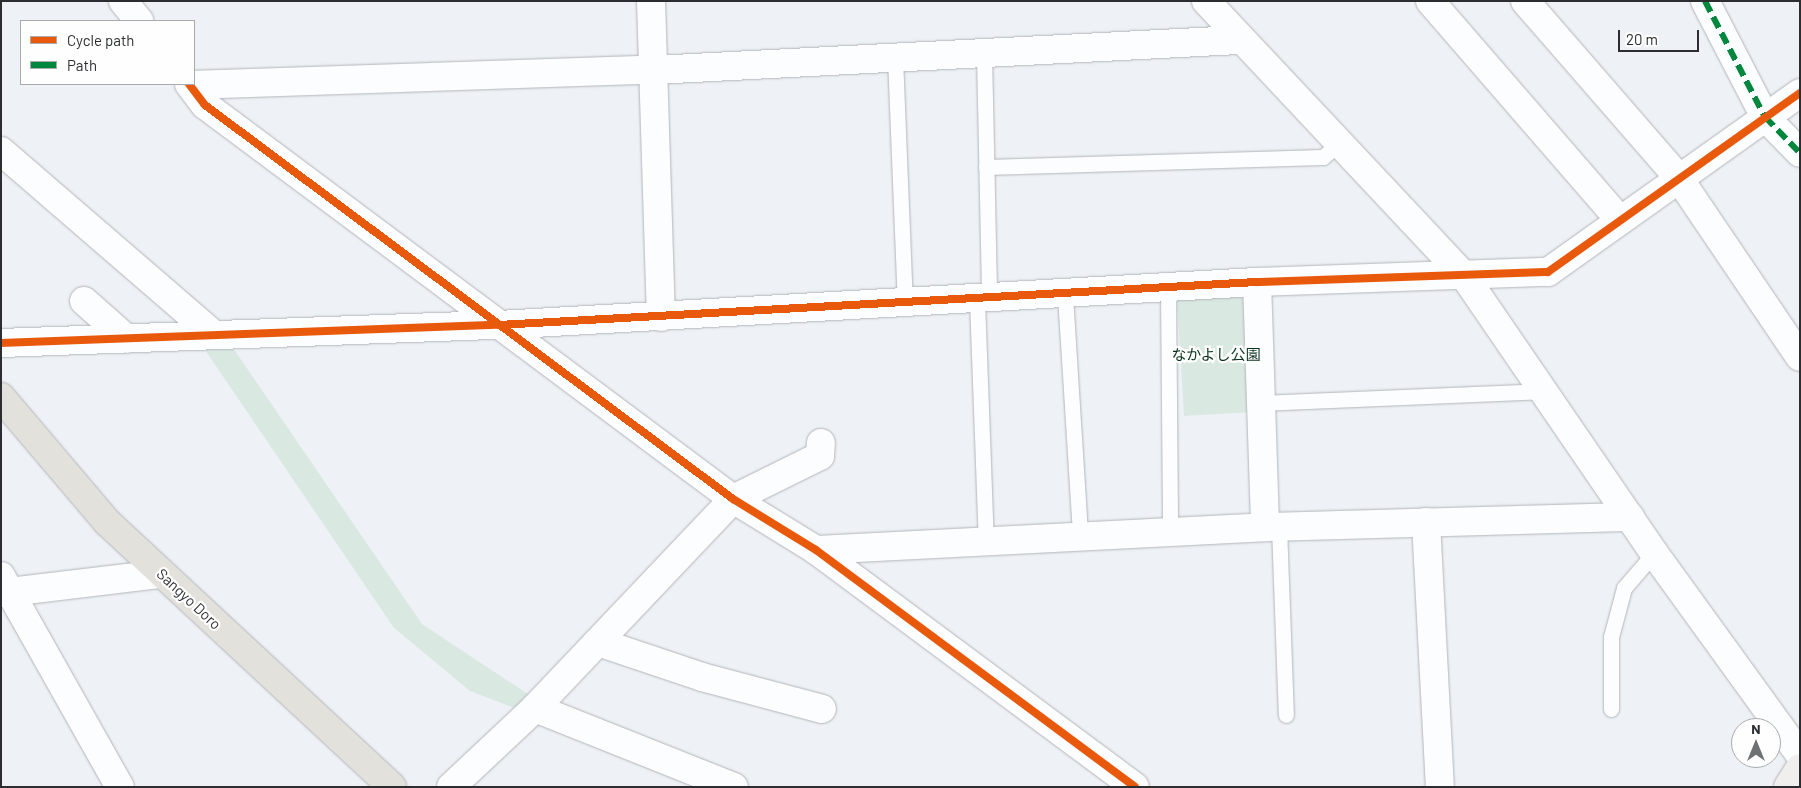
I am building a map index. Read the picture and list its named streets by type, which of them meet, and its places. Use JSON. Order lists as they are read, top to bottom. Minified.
{"streets":{"main road":["Sangyo Doro"]},"parks":["なかよし公園"],"legend":["Cycle path","Path"],"scale_bar":"20 m","north":"top"}
